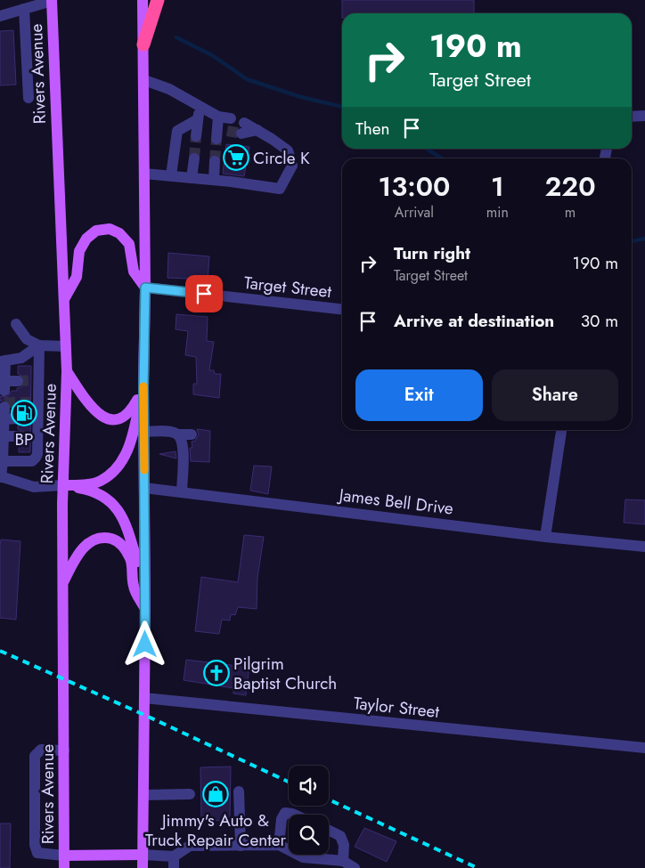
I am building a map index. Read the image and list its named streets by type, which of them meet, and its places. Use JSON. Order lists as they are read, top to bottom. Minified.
{"streets":{"main road":["Rivers Avenue"],"street":["Target Street","James Bell Drive","Taylor Street"]},"places":{"supermarket":["Circle K"],"fuel station":["BP"],"church":["Pilgrim Baptist Church"],"shop":["Jimmy's Auto & Truck Repair Center"]},"page":{"turn":["190 m","Target Street"],"then":"Then","eta":["13:00","Arrival","1","min","220","m"],"list":[{"name":"Turn right","note":"Target Street","value":"190 m"},{"name":"Arrive at destination","value":"30 m"}],"buttons":["Exit","Share"]}}
